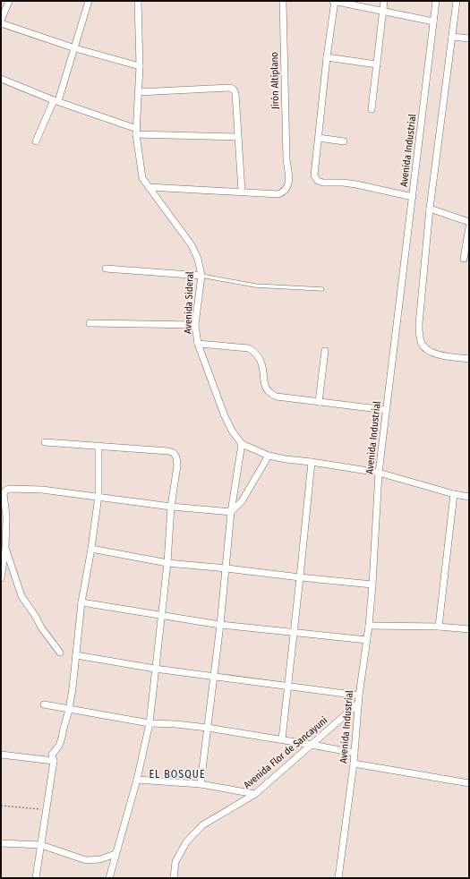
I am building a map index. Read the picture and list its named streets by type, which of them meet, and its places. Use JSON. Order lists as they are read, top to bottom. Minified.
{"streets":{"street":["Jirón Altiplano","Avenida Industrial","Avenida Sideral","Avenida Flor de Sancayuni"]},"crossings":[["Avenida Industrial","Avenida Flor de Sancayuni"]],"districts":["EL BOSQUE"]}
